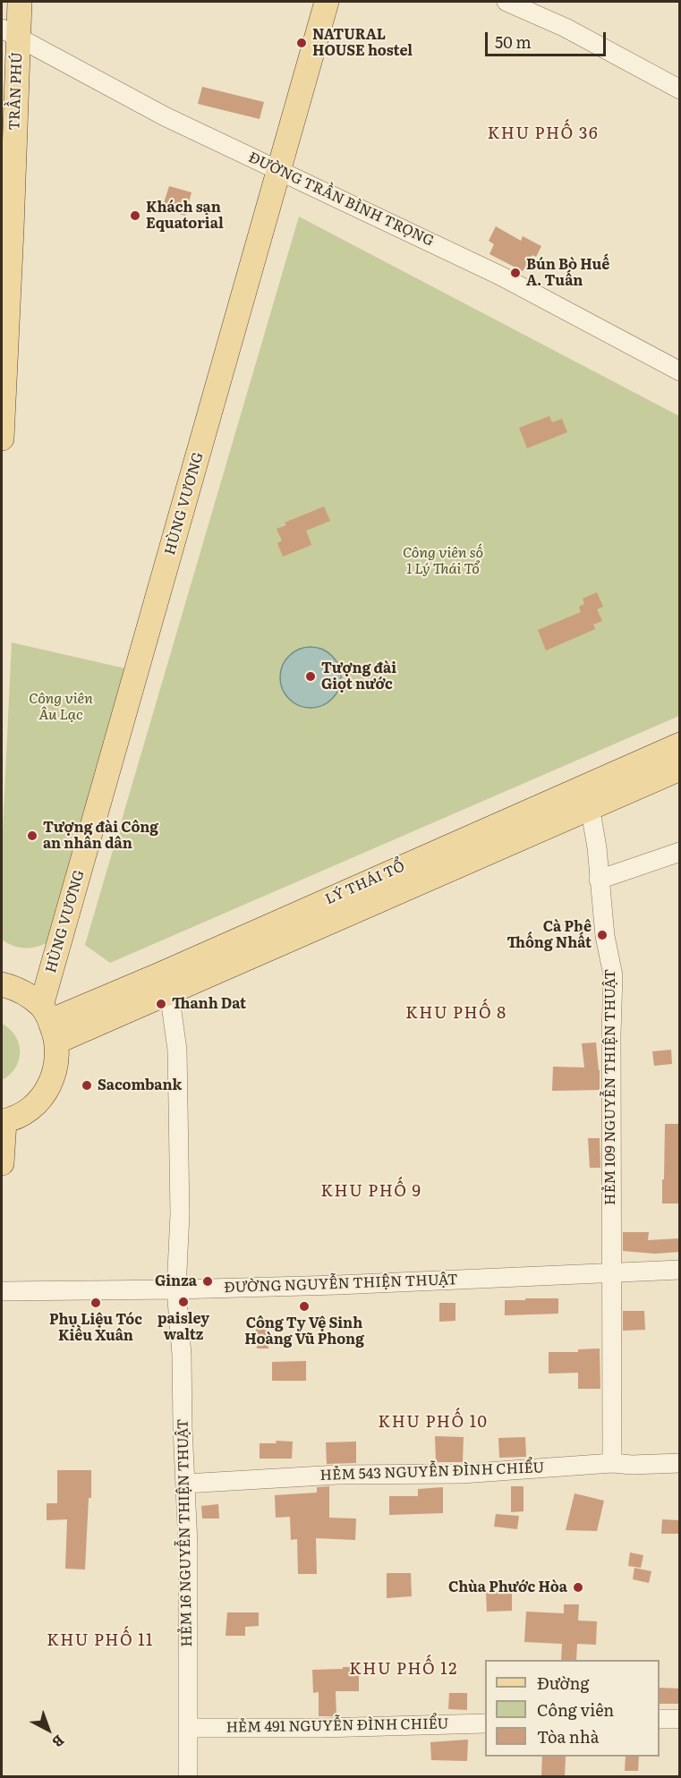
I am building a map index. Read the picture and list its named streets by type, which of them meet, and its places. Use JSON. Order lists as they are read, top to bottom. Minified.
{"streets":{"main road":["TRẦN PHÚ","HÙNG VƯƠNG","LÝ THÁI TỔ"],"street":["ĐƯỜNG TRẦN BÌNH TRỌNG","HẺM 109 NGUYỄN THIỆN THUẬT","ĐƯỜNG NGUYỄN THIỆN THUẬT","HẺM 543 NGUYỄN ÐÌNH CHIỂU","HẺM 16 NGUYỄN THIỆN THUẬT","HẺM 491 NGUYỄN ÐÌNH CHIỂU"]},"crossings":[["TRẦN PHÚ","ĐƯỜNG TRẦN BÌNH TRỌNG"],["ĐƯỜNG TRẦN BÌNH TRỌNG","HÙNG VƯƠNG"],["HÙNG VƯƠNG","LÝ THÁI TỔ"],["LÝ THÁI TỔ","HẺM 109 NGUYỄN THIỆN THUẬT"],["LÝ THÁI TỔ","HẺM 16 NGUYỄN THIỆN THUẬT"],["HẺM 109 NGUYỄN THIỆN THUẬT","ĐƯỜNG NGUYỄN THIỆN THUẬT"],["HẺM 109 NGUYỄN THIỆN THUẬT","HẺM 543 NGUYỄN ÐÌNH CHIỂU"],["ĐƯỜNG NGUYỄN THIỆN THUẬT","HẺM 16 NGUYỄN THIỆN THUẬT"],["HẺM 543 NGUYỄN ÐÌNH CHIỂU","HẺM 16 NGUYỄN THIỆN THUẬT"],["HẺM 16 NGUYỄN THIỆN THUẬT","HẺM 491 NGUYỄN ÐÌNH CHIỂU"]],"districts":["KHU PHỐ 36","KHU PHỐ 8","KHU PHỐ 9","KHU PHỐ 10","KHU PHỐ 11","KHU PHỐ 12"],"parks":["Công viên số 1 Lý Thái Tổ","Công viên Âu Lạc"],"places":["NATURAL HOUSE hostel","Khách sạn Equatorial","Bún Bò Huế A. Tuấn","Tượng đài Giọt nước","Tượng đài Công an nhân dân","Cà Phê Thống Nhất","Thanh Dat","Sacombank","Ginza","paisley waltz","Phụ Liệu Tóc Kiều Xuân","Công Ty Vệ Sinh Hoàng Vũ Phong","Chùa Phước Hòa"],"legend":["Đường","Công viên","Tòa nhà"],"scale_bar":"50 m","north":"bottom right"}
